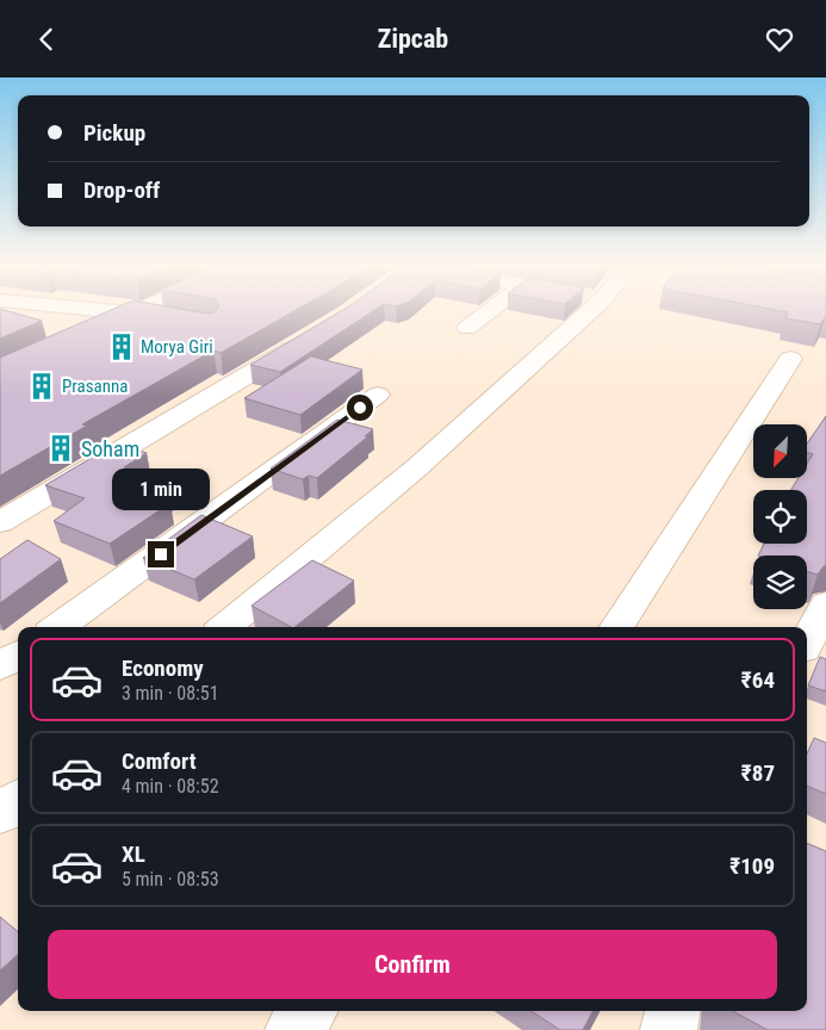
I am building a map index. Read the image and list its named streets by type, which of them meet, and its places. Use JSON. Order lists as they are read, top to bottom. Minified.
{"places":{"building":["Morya Giri","Prasanna","Soham"]},"north":"bottom left","page":{"header":"Zipcab","banner":["Pickup","Drop-off"],"bubble":"1 min","list":[{"name":"Economy","note":"3 min · 08:51","value":"₹64"},{"name":"Comfort","note":"4 min · 08:52","value":"₹87"},{"name":"XL","note":"5 min · 08:53","value":"₹109"}],"buttons":"Confirm"}}
